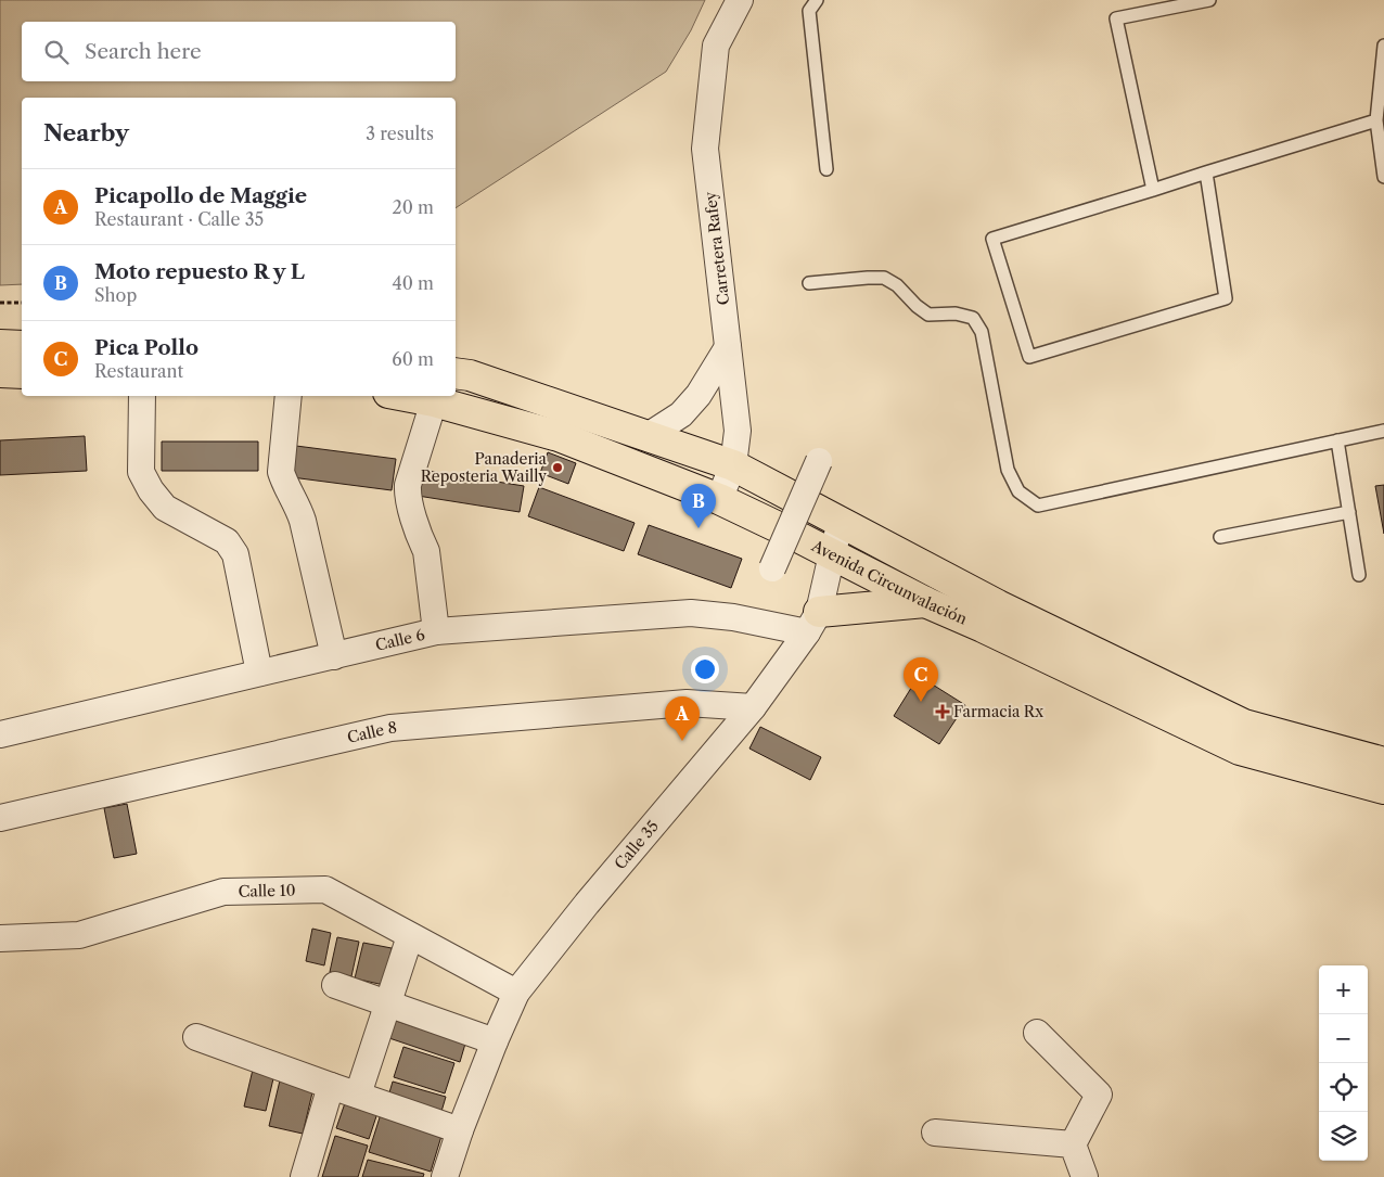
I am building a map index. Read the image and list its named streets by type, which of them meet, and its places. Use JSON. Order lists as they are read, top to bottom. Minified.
{"streets":{"main road":["Avenida Circunvalación"],"street":["Carretera Rafey","Calle 6","Calle 8","Calle 35","Calle 10"]},"crossings":[["Carretera Rafey","Avenida Circunvalación"],["Avenida Circunvalación","Calle 35"],["Calle 6","Calle 35"],["Calle 8","Calle 35"],["Calle 35","Calle 10"]],"places":{"other":["Panaderia Reposteria Wailly"],"health":["Farmacia Rx"]},"page":{"search":"Search here","heading":["Nearby","3 results"],"list":[{"mark":"A","name":"Picapollo de Maggie","note":"Restaurant · Calle 35","value":"20 m"},{"mark":"B","name":"Moto repuesto R y L","note":"Shop","value":"40 m"},{"mark":"C","name":"Pica Pollo","note":"Restaurant","value":"60 m"}],"pins":["B","C","A"],"map_buttons":["+","−"]}}
